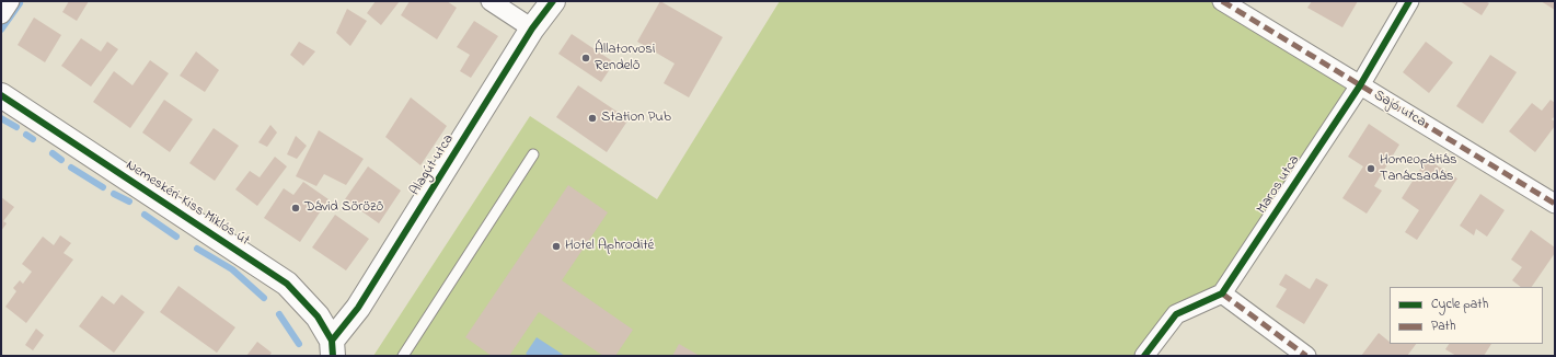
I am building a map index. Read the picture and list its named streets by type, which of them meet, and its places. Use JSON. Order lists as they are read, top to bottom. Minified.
{"streets":{"street":["Sajó utca","Alagút utca","Maros utca","Nemeskéri-Kiss Miklós út"]},"crossings":[["Sajó utca","Maros utca"],["Alagút utca","Nemeskéri-Kiss Miklós út"]],"places":["Állatorvosi Rendelő","Station Pub","Homeopátiás Tanácsadás","Dávid Söröző","Hotel Aphrodité"],"legend":["Cycle path","Path"]}
